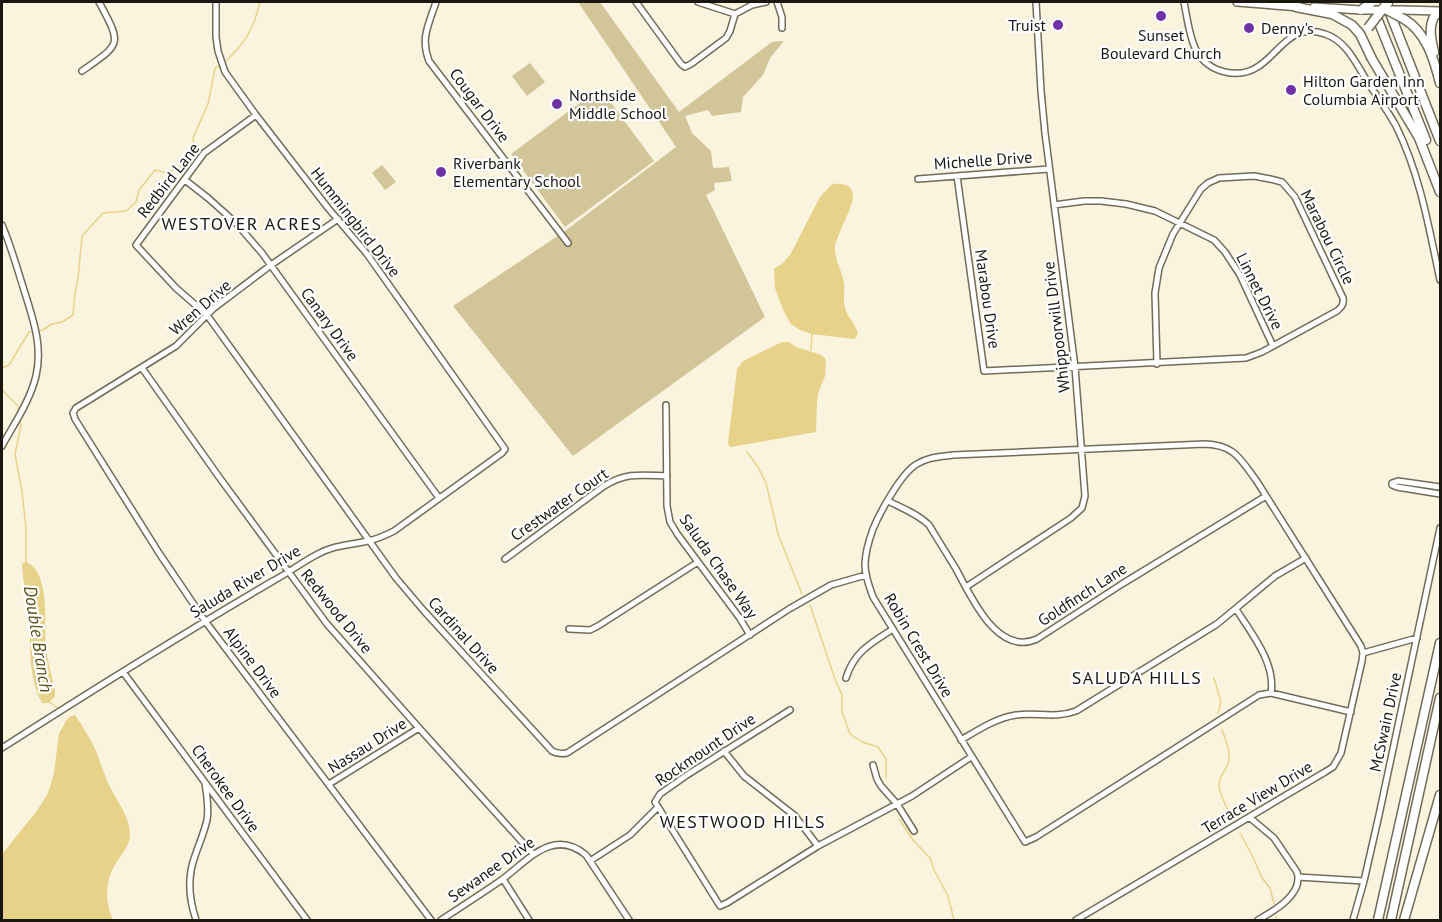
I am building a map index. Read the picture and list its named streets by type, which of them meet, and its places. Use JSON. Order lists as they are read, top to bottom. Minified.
{"streets":{"street":["Cougar Drive","Michelle Drive","Redbird Lane","Hummingbird Drive","Marabou Circle","Linnet Drive","Marabou Drive","Wren Drive","Canary Drive","Whippoorwill Drive","Crestwater Court","Saluda Chase Way","Saluda River Drive","Goldfinch Lane","Redwood Drive","Cardinal Drive","Robin Crest Drive","Alpine Drive","McSwain Drive","Nassau Drive","Rockmount Drive","Cherokee Drive","Terrace View Drive","Sewanee Drive"]},"crossings":[["Michelle Drive","Marabou Drive"],["Michelle Drive","Whippoorwill Drive"],["Redbird Lane","Hummingbird Drive"],["Redbird Lane","Canary Drive"],["Redbird Lane","Cardinal Drive"],["Hummingbird Drive","Wren Drive"],["Hummingbird Drive","Saluda River Drive"],["Marabou Circle","Linnet Drive"],["Marabou Circle","Marabou Drive"],["Marabou Circle","Whippoorwill Drive"],["Linnet Drive","Whippoorwill Drive"],["Marabou Drive","Whippoorwill Drive"],["Wren Drive","Canary Drive"],["Wren Drive","Redwood Drive"],["Wren Drive","Cardinal Drive"],["Wren Drive","Alpine Drive"],["Canary Drive","Saluda River Drive"],["Whippoorwill Drive","Goldfinch Lane"],["Whippoorwill Drive","Robin Crest Drive"],["Crestwater Court","Saluda Chase Way"],["Saluda Chase Way","Cardinal Drive"],["Saluda River Drive","Redwood Drive"],["Saluda River Drive","Cardinal Drive"],["Saluda River Drive","Alpine Drive"],["Saluda River Drive","Cherokee Drive"],["Goldfinch Lane","Robin Crest Drive"],["Redwood Drive","Nassau Drive"],["Redwood Drive","Sewanee Drive"],["Cardinal Drive","Robin Crest Drive"],["Robin Crest Drive","Terrace View Drive"],["Alpine Drive","Nassau Drive"],["Rockmount Drive","Sewanee Drive"]],"districts":["WESTOVER ACRES","SALUDA HILLS","WESTWOOD HILLS"],"water":["Double Branch"],"places":["Sunset Boulevard Church","Truist","Denny's","Hilton Garden Inn Columbia Airport","Northside Middle School","Riverbank Elementary School"]}
